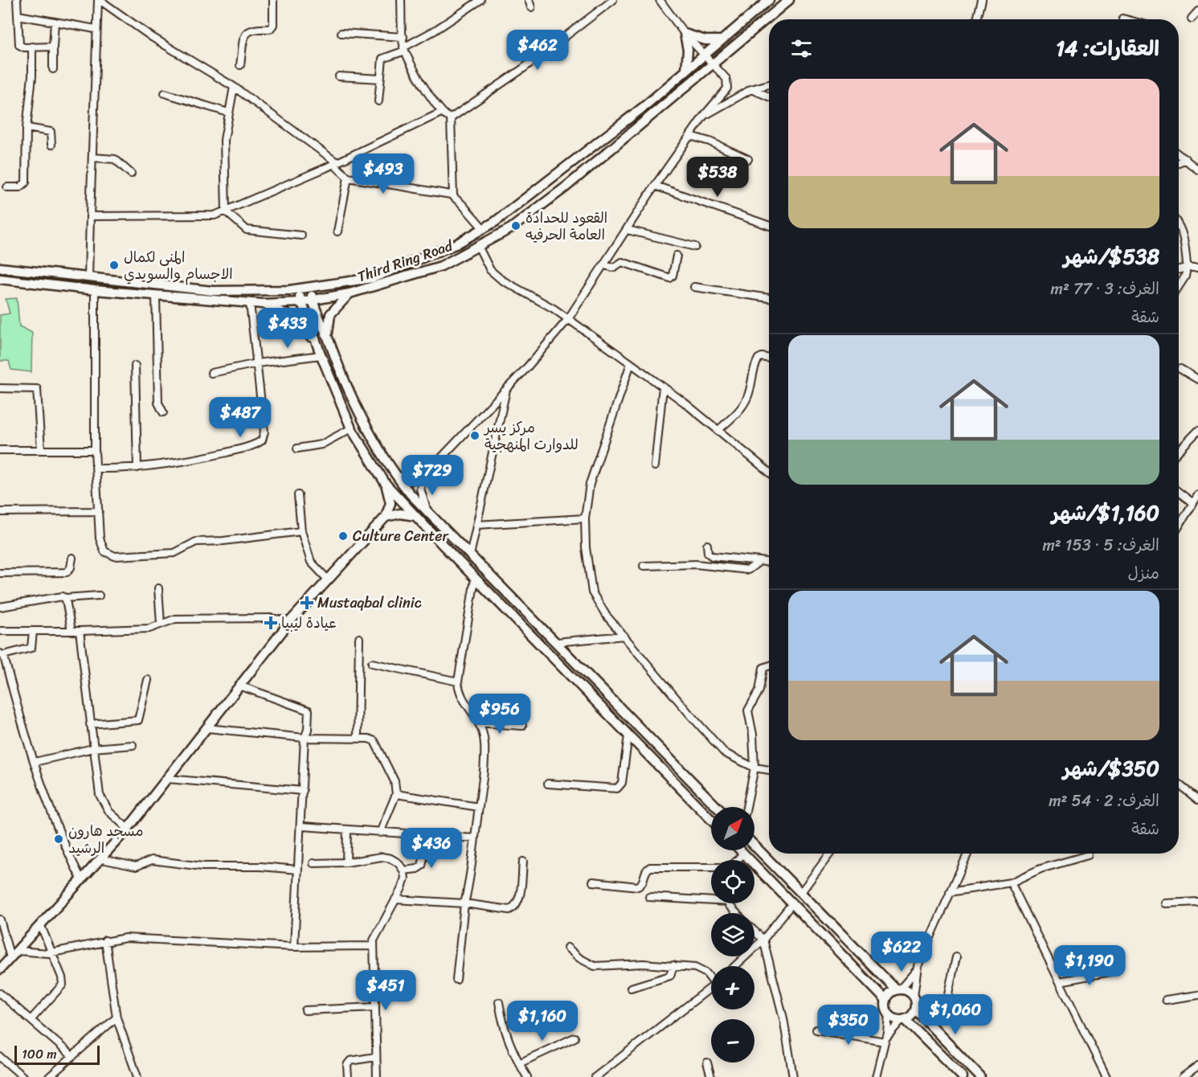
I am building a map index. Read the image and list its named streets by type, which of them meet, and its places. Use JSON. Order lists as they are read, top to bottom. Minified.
{"streets":{"main road":["Third Ring Road"]},"places":{"other":["القعود للحدادة العامة الحرفيه","المنى لكمال الاجسام والسويدي","مركز يسر للدوارت المنهجية","Culture Center","مسجد هارون الرشيد"],"health":["Mustaqbal clinic","عيادة ليبيا"]},"scale_bar":"100 m","north":"top right","page":{"heading":"العقارات: 14","price":["$462","$493","$538","$433","$487","$729","$956","$436","$622","$1,190","$451","$1,060","$1,160","$350"],"list":[{"name":"$538/شهر","note":"الغرف: 3 · 77 m² · شقة"},{"name":"$1,160/شهر","note":"الغرف: 5 · 153 m² · منزل"},{"name":"$350/شهر","note":"الغرف: 2 · 54 m² · شقة"}],"map_buttons":["+","−"],"scale":"100 m"}}
